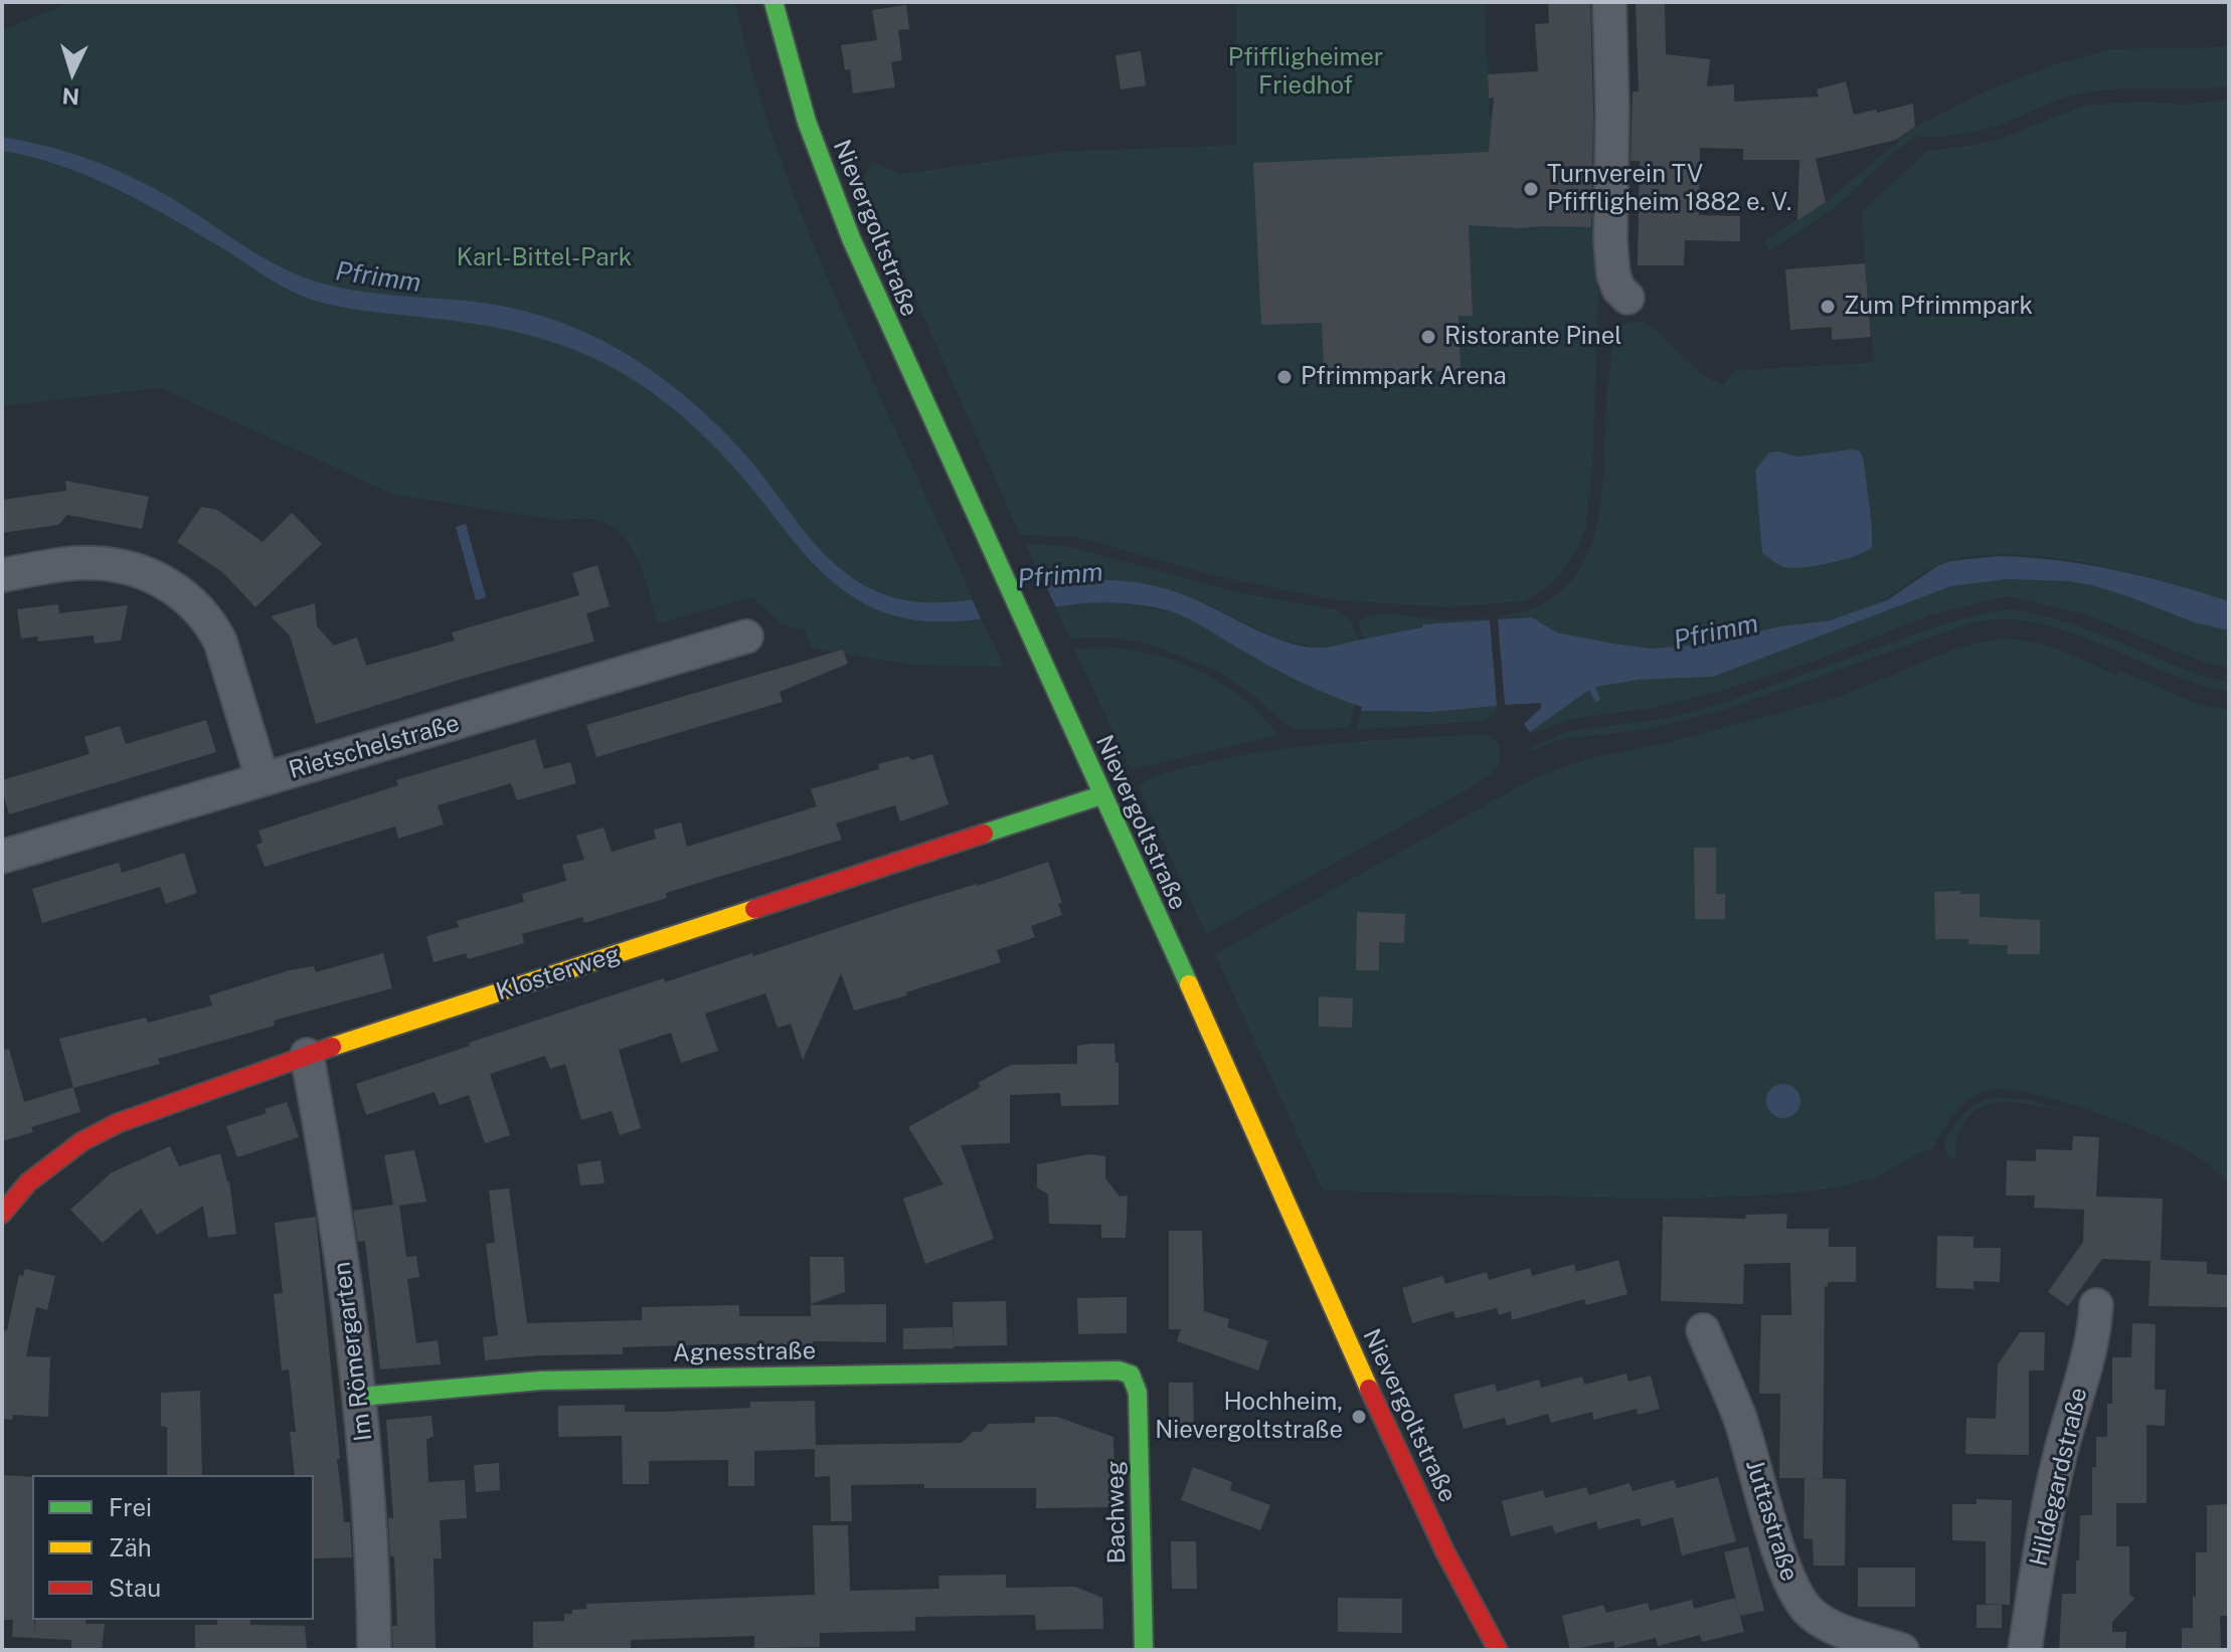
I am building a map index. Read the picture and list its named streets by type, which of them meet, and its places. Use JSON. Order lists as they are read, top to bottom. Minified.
{"streets":{"street":["Nievergoltstraße","Rietschelstraße","Klosterweg","Im Römergarten","Agnesstraße","Hildegardstraße","Bachweg","Juttastraße"]},"crossings":[["Nievergoltstraße","Klosterweg"],["Klosterweg","Im Römergarten"],["Im Römergarten","Agnesstraße"],["Agnesstraße","Bachweg"]],"water":["Pfrimm"],"parks":["Pfiffligheimer Friedhof","Karl-Bittel-Park"],"places":["Turnverein TV Pfiffligheim 1882 e. V.","Zum Pfrimmpark","Ristorante Pinel","Pfrimmpark Arena","Hochheim, Nievergoltstraße"],"legend":["Frei","Zäh","Stau"],"north":"bottom"}
